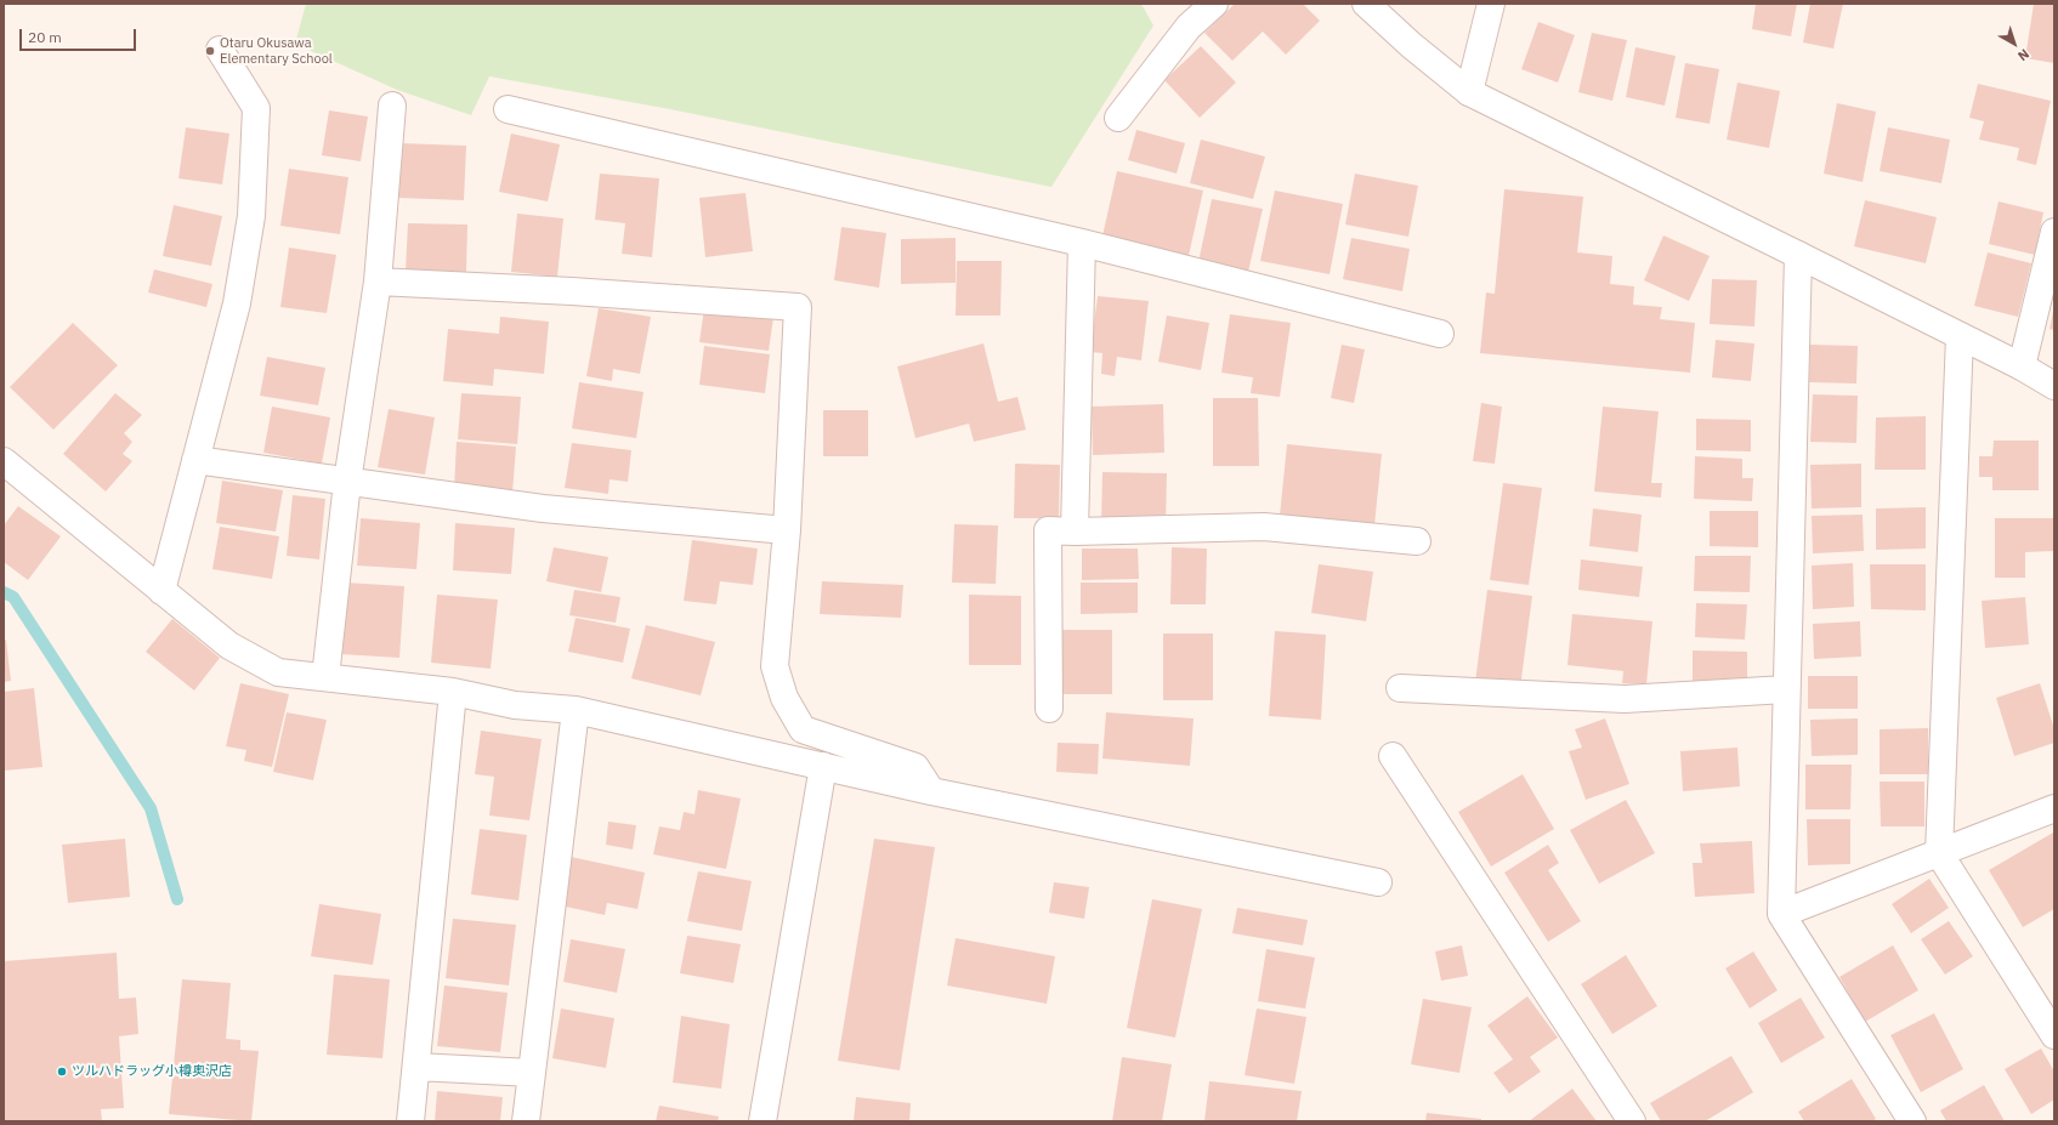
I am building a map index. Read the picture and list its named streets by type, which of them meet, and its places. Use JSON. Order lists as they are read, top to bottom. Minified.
{"places":["Otaru Okusawa Elementary School","ツルハドラッグ小樽奥沢店"],"scale_bar":"20 m","north":"bottom right"}
